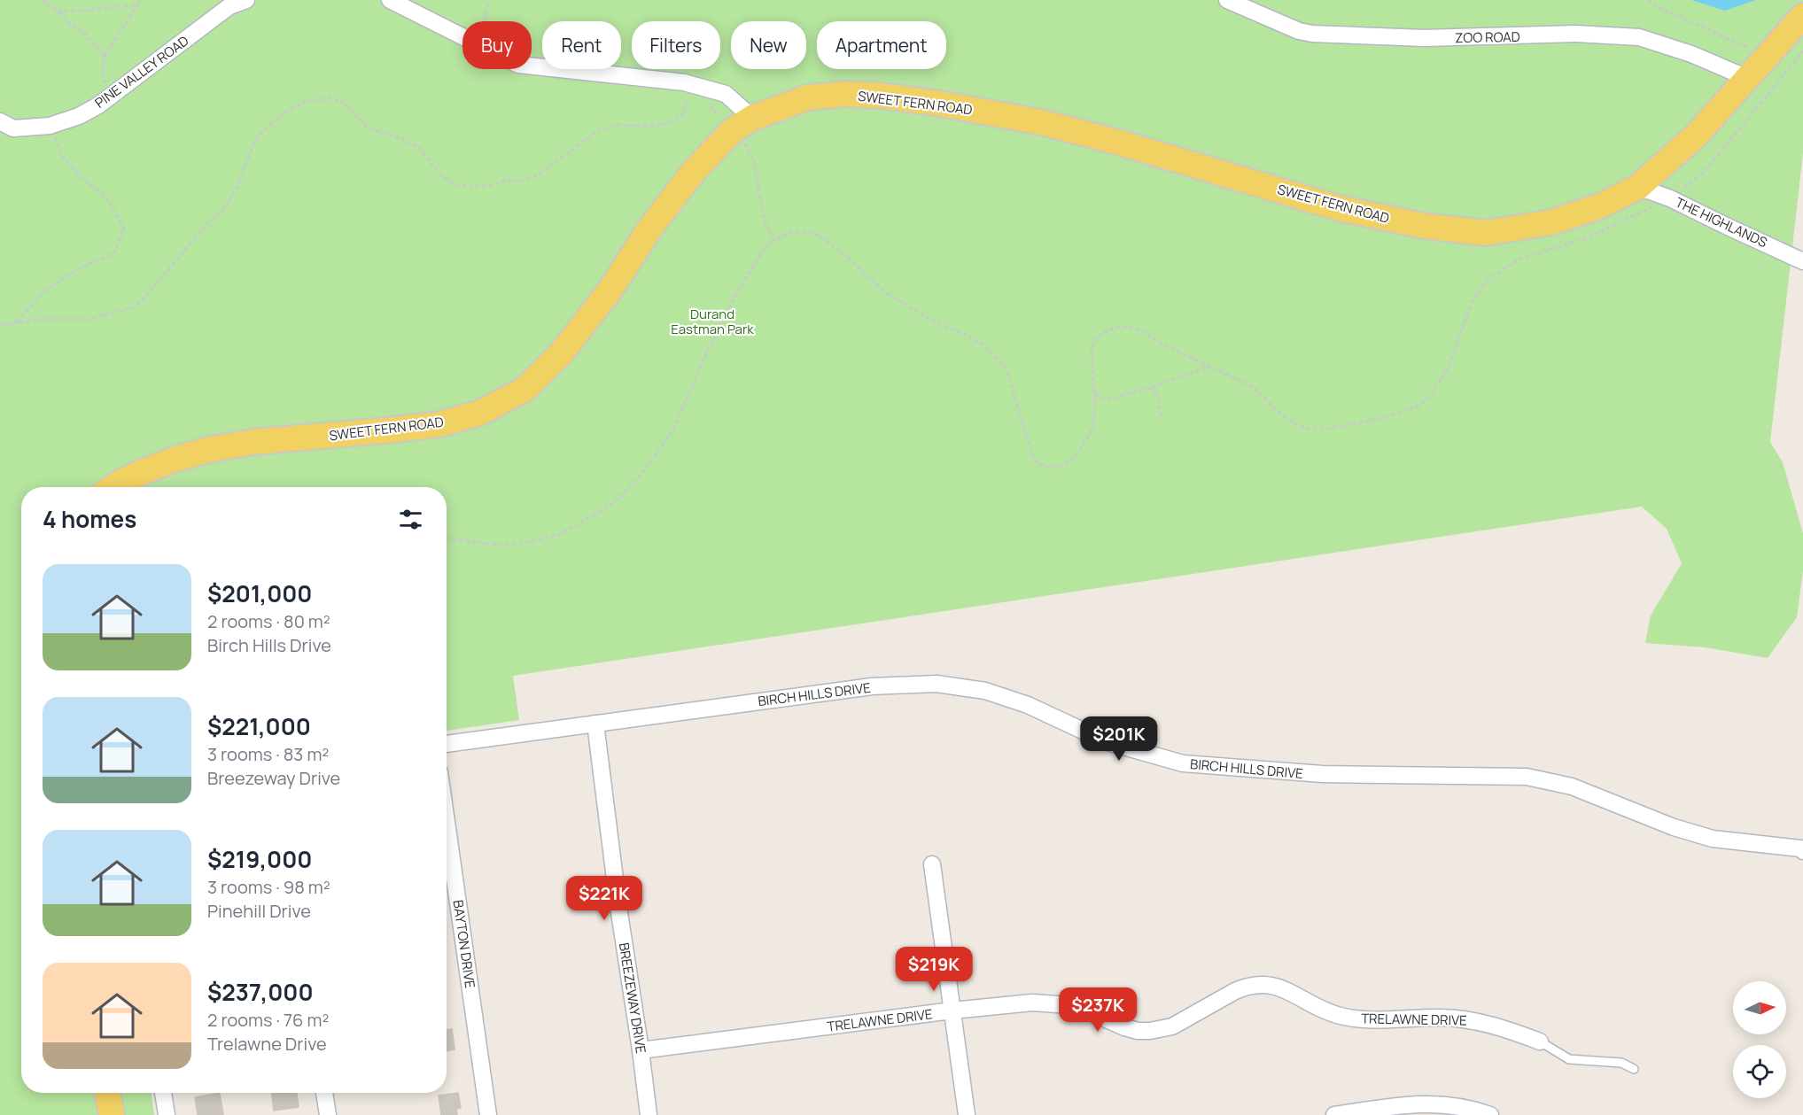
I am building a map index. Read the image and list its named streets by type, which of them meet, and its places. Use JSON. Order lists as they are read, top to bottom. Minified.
{"streets":{"main road":["SWEET FERN ROAD"],"street":["ZOO ROAD","PINE VALLEY ROAD","THE HIGHLANDS","BIRCH HILLS DRIVE","BAYTON DRIVE","BREEZEWAY DRIVE","TRELAWNE DRIVE"]},"crossings":[["ZOO ROAD","SWEET FERN ROAD"],["SWEET FERN ROAD","THE HIGHLANDS"],["BIRCH HILLS DRIVE","BREEZEWAY DRIVE"],["BREEZEWAY DRIVE","TRELAWNE DRIVE"]],"parks":["Durand Eastman Park"],"north":"right","page":{"chip":["Buy","Rent","Filters","New","Apartment"],"heading":"4 homes","list":[{"name":"$201,000","note":"2 rooms · 80 m² · Birch Hills Drive"},{"name":"$221,000","note":"3 rooms · 83 m² · Breezeway Drive"},{"name":"$219,000","note":"3 rooms · 98 m² · Pinehill Drive"},{"name":"$237,000","note":"2 rooms · 76 m² · Trelawne Drive"}],"price":["$201K","$221K","$219K","$237K"]}}
